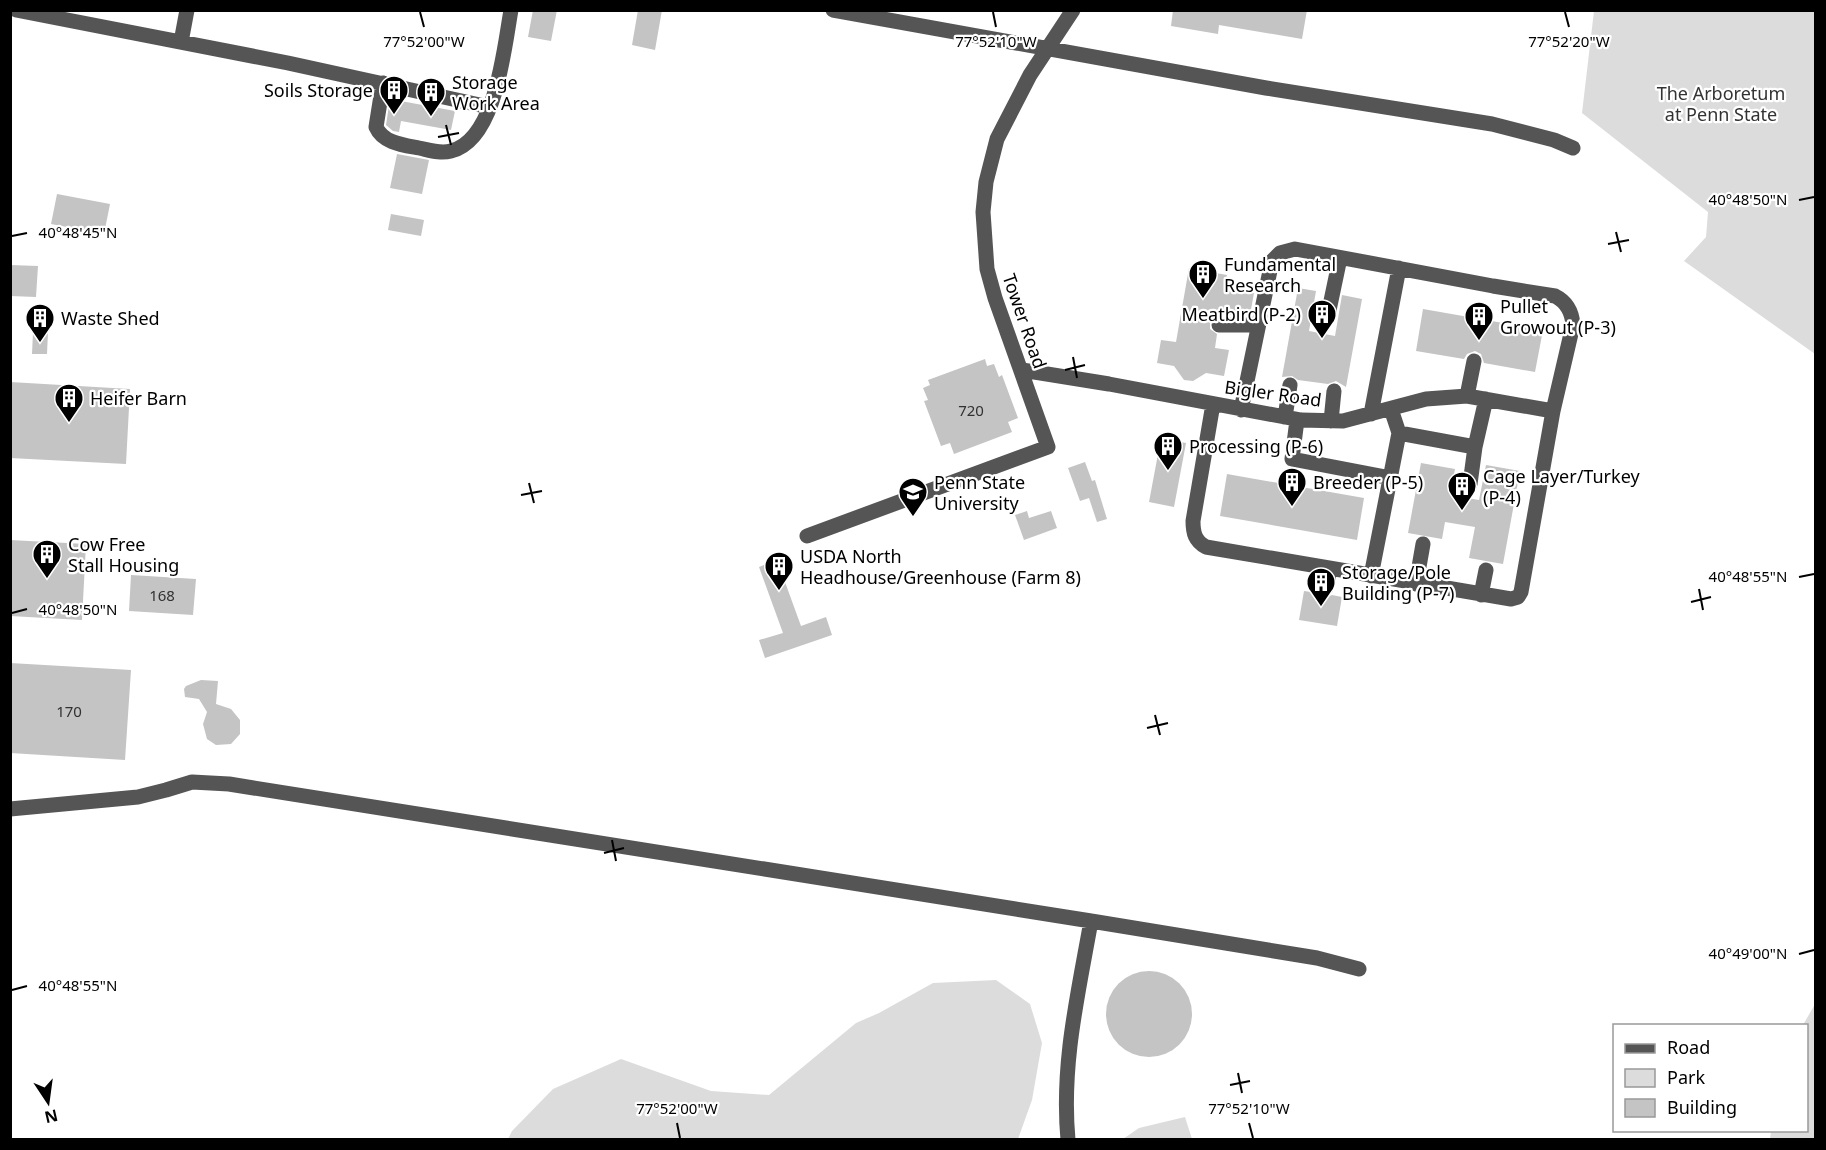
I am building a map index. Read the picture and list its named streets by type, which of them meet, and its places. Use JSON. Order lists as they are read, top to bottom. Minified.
{"streets":{"street":["Tower Road","Bigler Road"]},"crossings":[["Tower Road","Bigler Road"]],"parks":["The Arboretum at Penn State"],"places":{"building":["Soils Storage","Storage Work Area","Fundamental Research","Meatbird (P-2)","Pullet Growout (P-3)","Waste Shed","Heifer Barn","Processing (P-6)","Breeder (P-5)","Cage Layer/Turkey (P-4)","Cow Free Stall Housing","USDA North Headhouse/Greenhouse (Farm 8)","Storage/Pole Building (P-7)"],"school or university":["Penn State University"]},"house_numbers":["720","168","170"],"legend":["Road","Park","Building"],"north":"bottom","coordinates":["77°52'00\"W","77°52'10\"W","77°52'20\"W","40°48'50\"N","40°48'45\"N","40°48'55\"N","40°49'00\"N"]}
